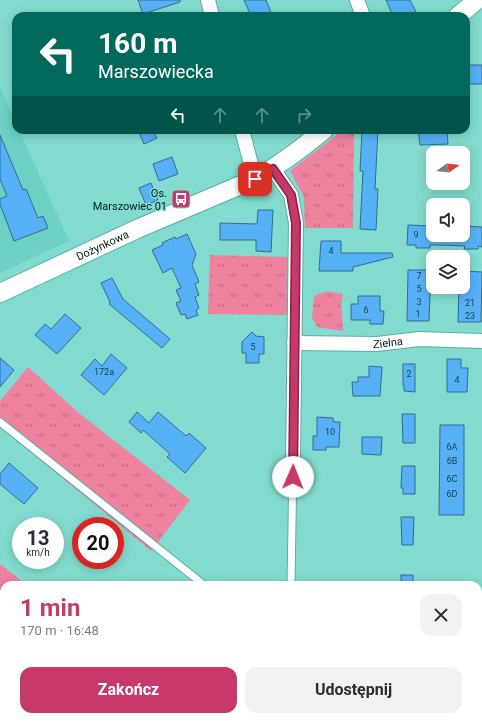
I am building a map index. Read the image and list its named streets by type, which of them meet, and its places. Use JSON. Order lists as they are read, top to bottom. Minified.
{"streets":{"street":["Dożynkowa","Zielna"]},"places":{"bus stop":["Os. Marszowiec 01"]},"house_numbers":["9","4","7","5","3","21","6","1","23","5","172a","2","4","10","6A","6B","6C","6D"],"north":"right","page":{"turn":["160 m","Marszowiecka"],"speed":"13 km/h","limit":"20","heading":["1 min","170 m · 16:48"],"buttons":["Zakończ","Udostępnij"]}}
